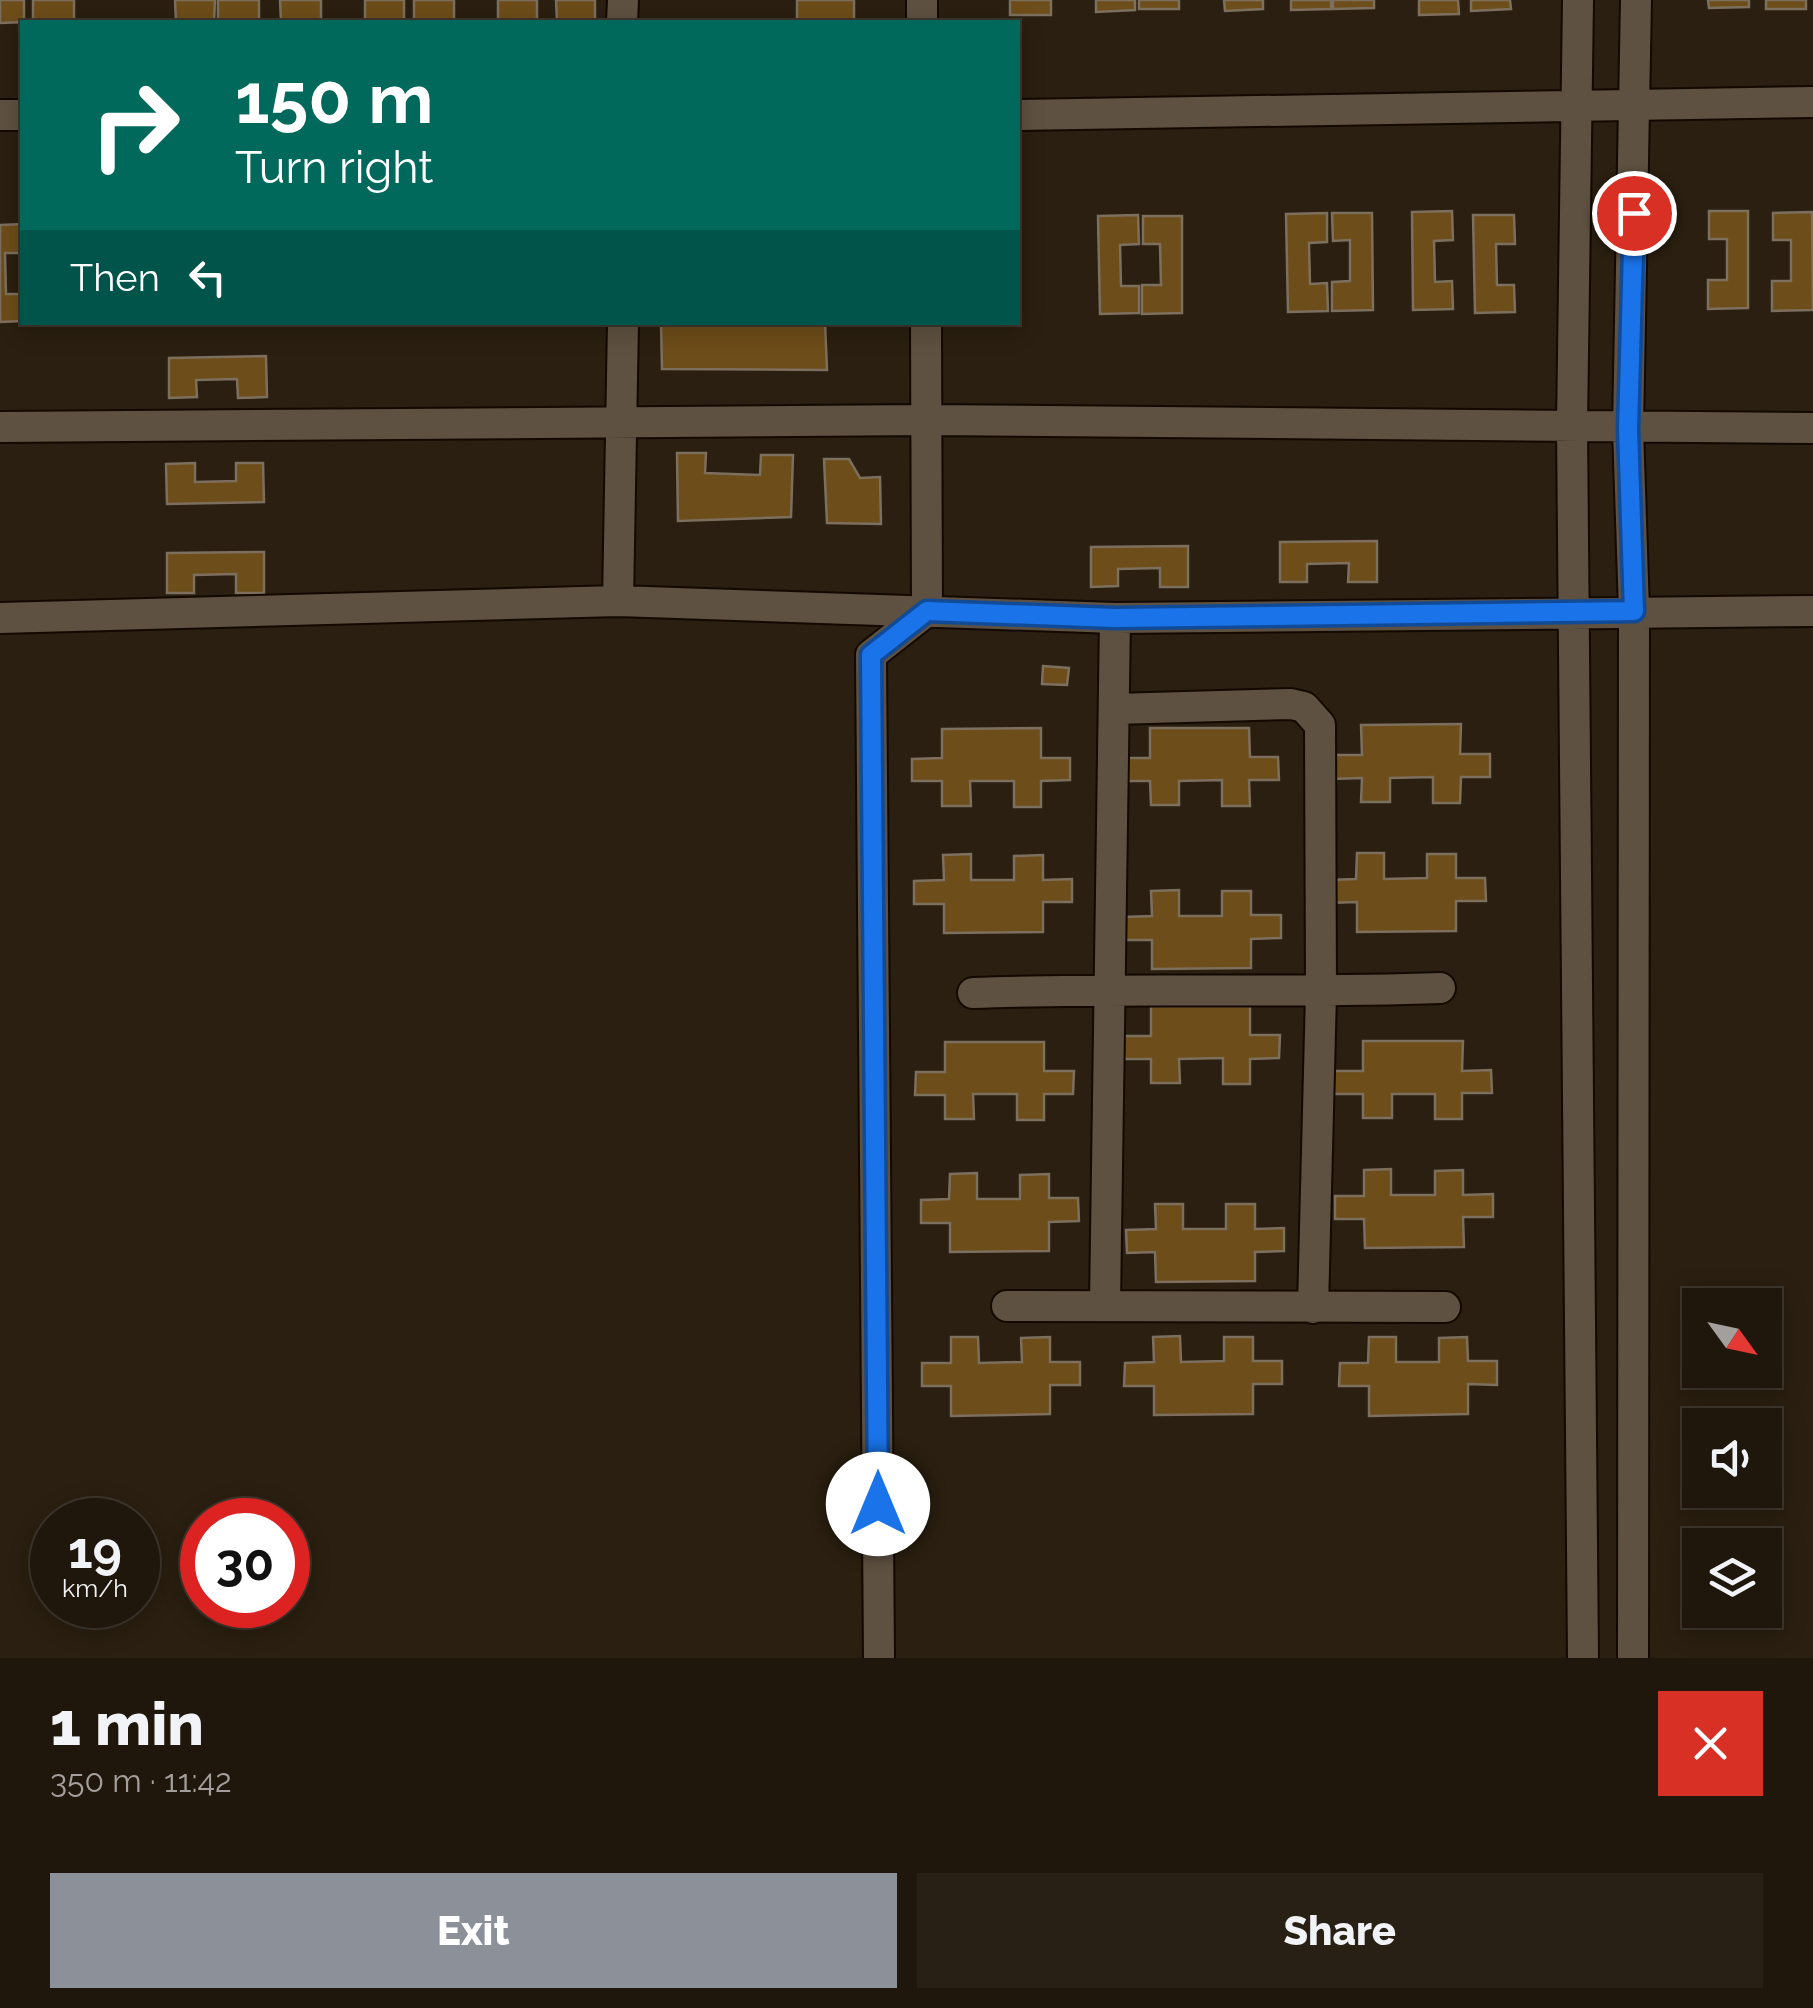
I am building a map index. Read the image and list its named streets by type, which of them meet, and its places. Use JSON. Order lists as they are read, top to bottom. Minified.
{"north":"bottom right","page":{"turn":["150 m","Turn right"],"then":"Then","speed":"19 km/h","limit":"30","heading":["1 min","350 m · 11:42"],"buttons":["Exit","Share"]}}
